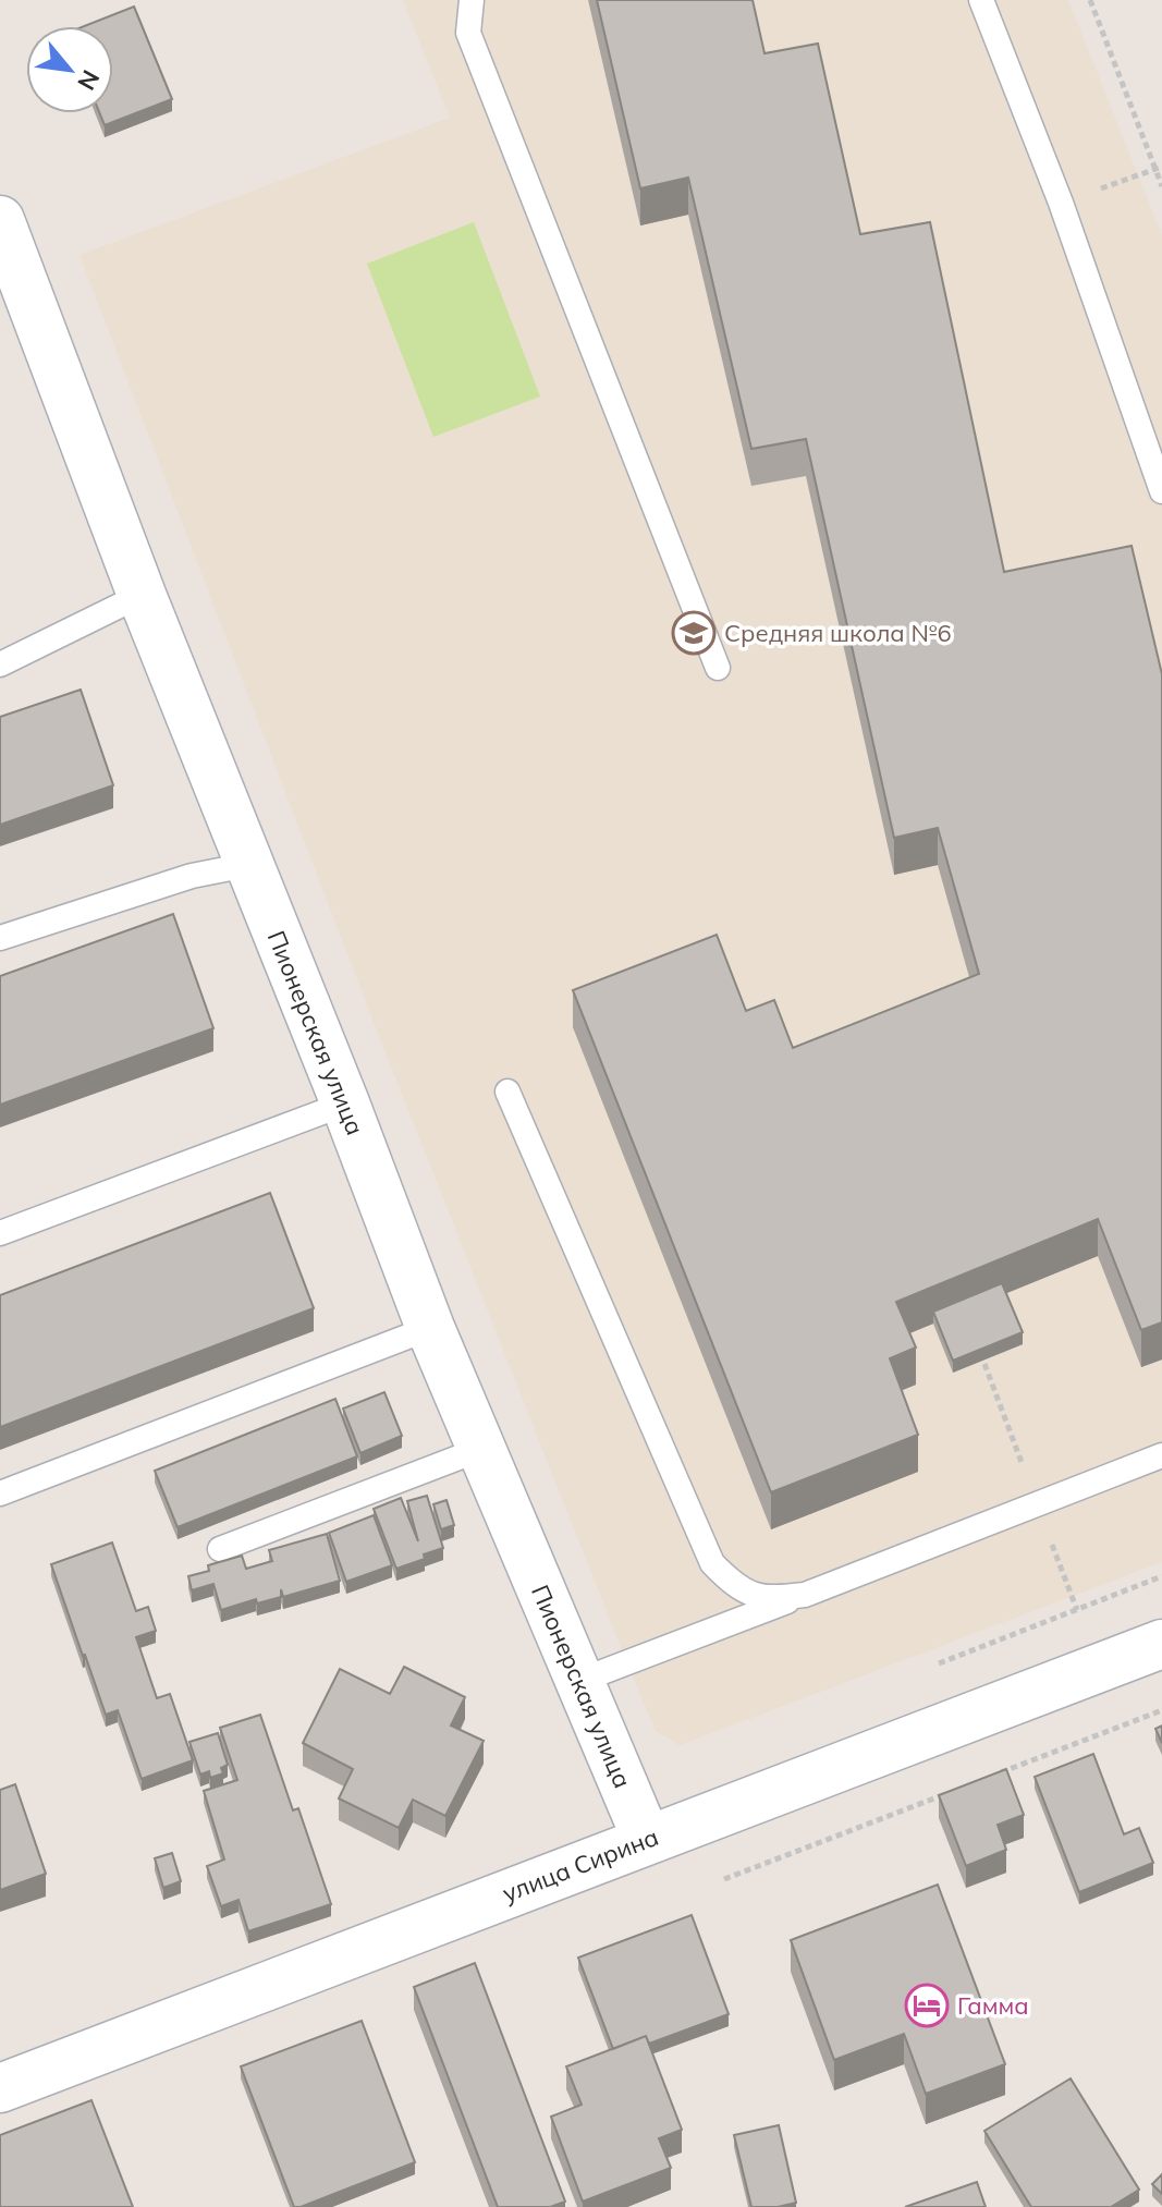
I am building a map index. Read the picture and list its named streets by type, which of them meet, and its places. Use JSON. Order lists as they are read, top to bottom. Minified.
{"streets":{"street":["Пионерская улица","улица Сирина"]},"crossings":[["Пионерская улица","улица Сирина"]],"places":{"school or university":["Средняя школа №6"],"hotel":["Гамма"]},"north":"bottom right"}
